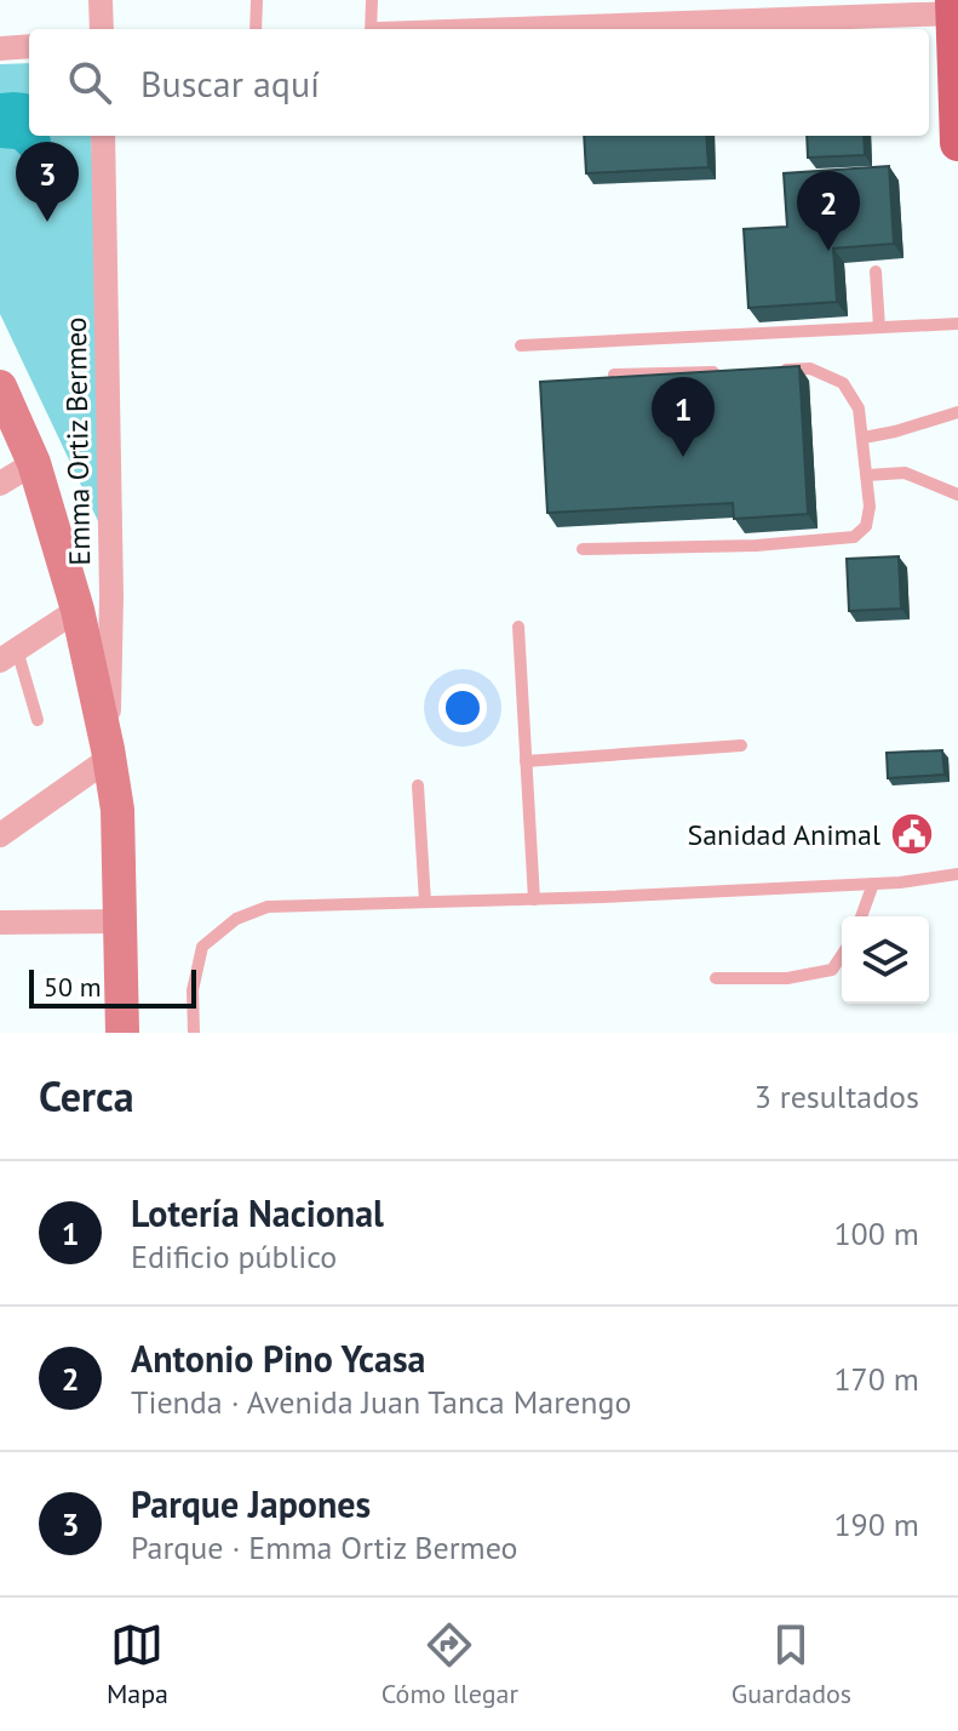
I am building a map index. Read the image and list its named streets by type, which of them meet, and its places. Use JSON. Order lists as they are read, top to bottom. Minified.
{"streets":{"street":["Emma Ortiz Bermeo"]},"places":{"public building":["Sanidad Animal"]},"scale_bar":"50 m","page":{"search":"Buscar aquí","pins":["3","2","1"],"scale":"50 m","heading":["Cerca","3 resultados"],"list":[{"mark":"1","name":"Lotería Nacional","note":"Edificio público","value":"100 m"},{"mark":"2","name":"Antonio Pino Ycasa","note":"Tienda · Avenida Juan Tanca Marengo","value":"170 m"},{"mark":"3","name":"Parque Japones","note":"Parque · Emma Ortiz Bermeo","value":"190 m"}],"nav":["Mapa","Cómo llegar","Guardados"]}}
